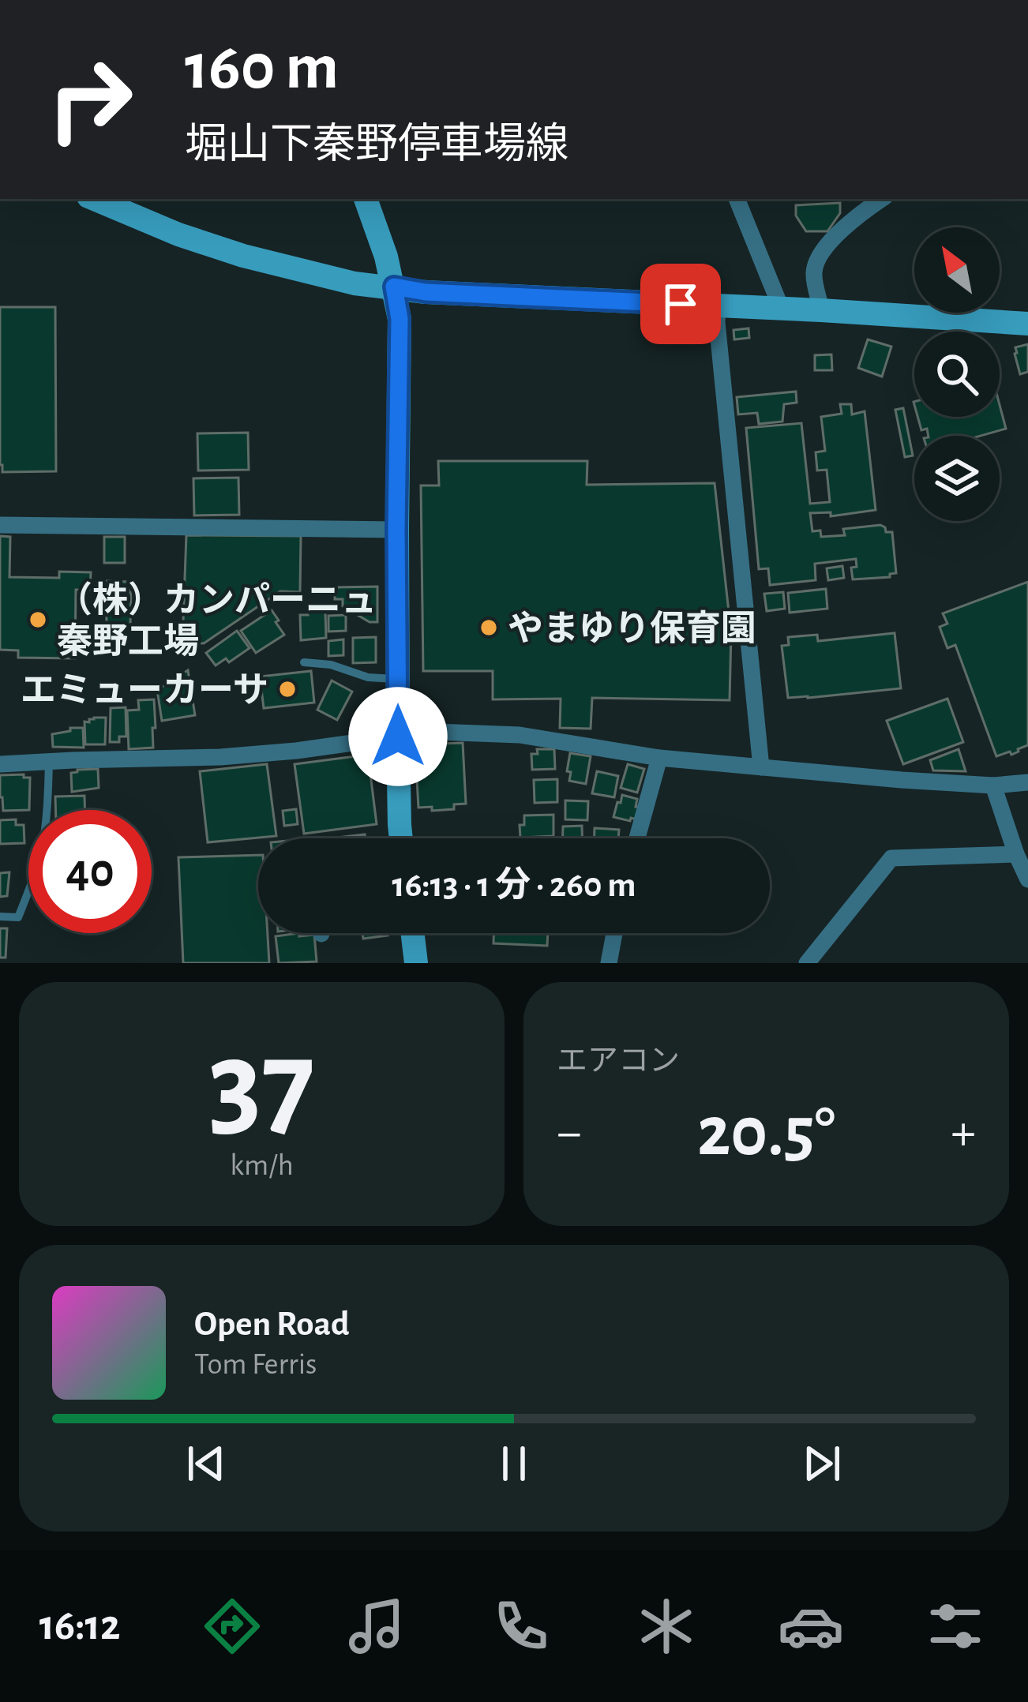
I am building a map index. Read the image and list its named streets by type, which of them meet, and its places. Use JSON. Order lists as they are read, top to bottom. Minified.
{"places":["（株）カンパーニュ 秦野工場","やまゆり保育園","エミューカーサ"],"north":"top left","page":{"turn":["160 m","堀山下秦野停車場線"],"limit":"40","trip":"16:13 · 1 分 · 260 m","tile":[["37","km/h"],"エアコン"],"heat":["−","20.5°","+"],"song":["Open Road","Tom Ferris"],"tabs":"16:12"}}
